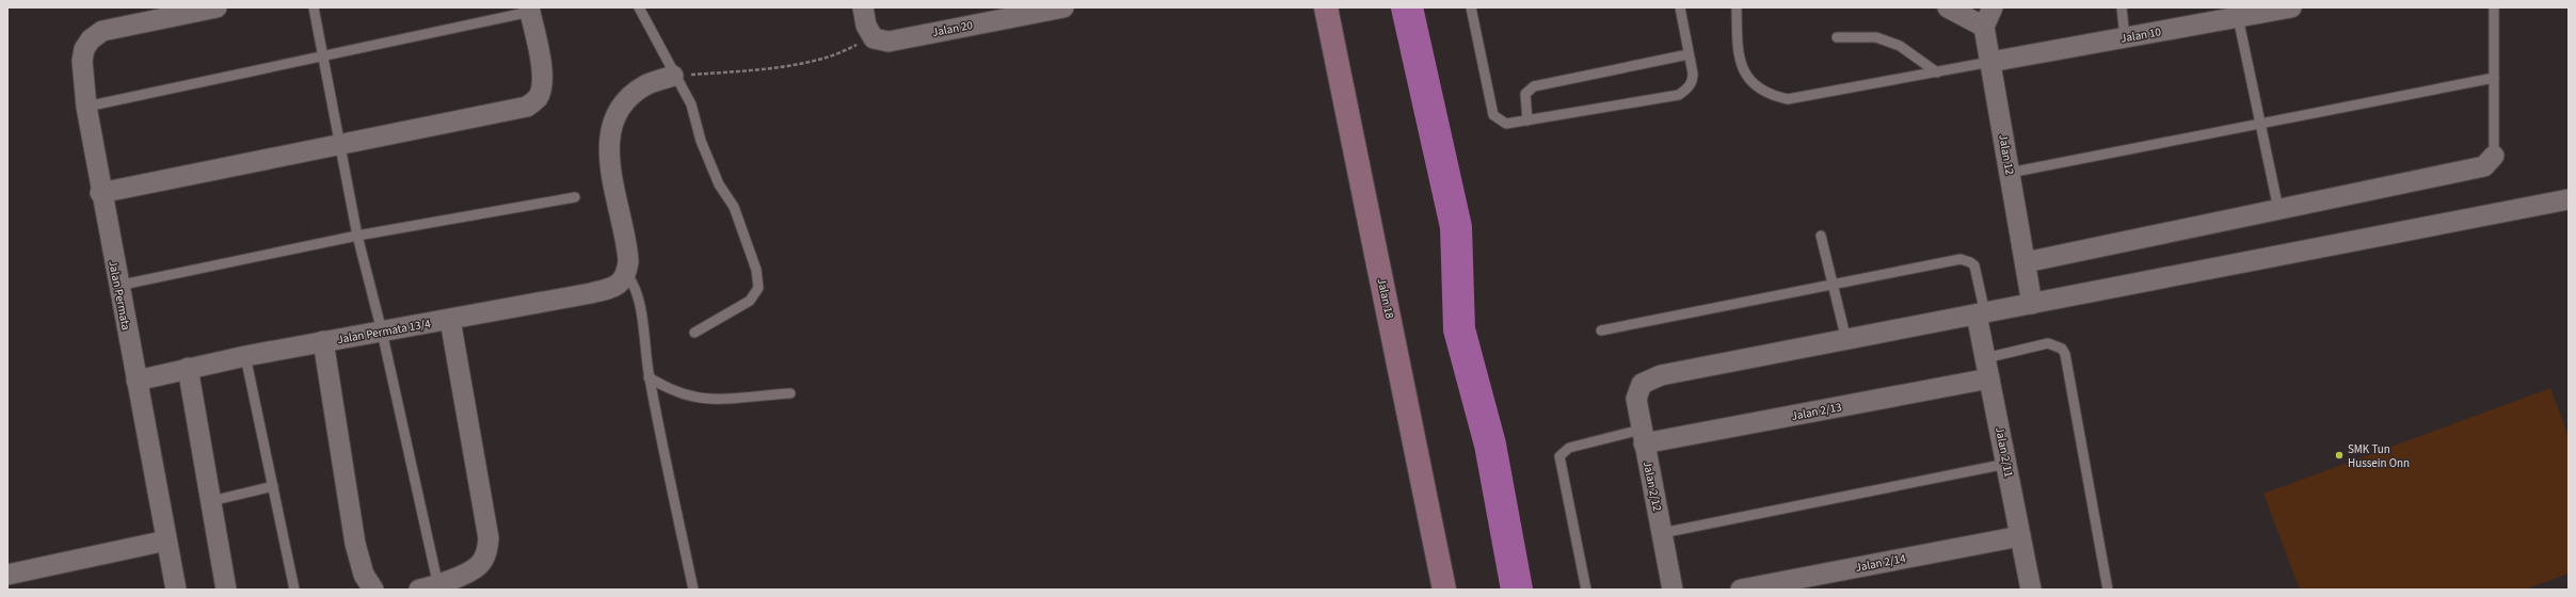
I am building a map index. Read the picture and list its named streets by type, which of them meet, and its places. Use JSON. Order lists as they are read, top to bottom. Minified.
{"streets":{"street":["Jalan 20","Jalan 10","Jalan 12","Jalan Permata","Jalan 18","Jalan Permata 13/4","Jalan 2/13","Jalan 2/11","Jalan 2/12","Jalan 2/14"]},"crossings":[["Jalan 10","Jalan 12"],["Jalan Permata","Jalan Permata 13/4"],["Jalan 2/13","Jalan 2/11"],["Jalan 2/13","Jalan 2/12"],["Jalan 2/11","Jalan 2/14"]],"places":["SMK Tun Hussein Onn"]}
